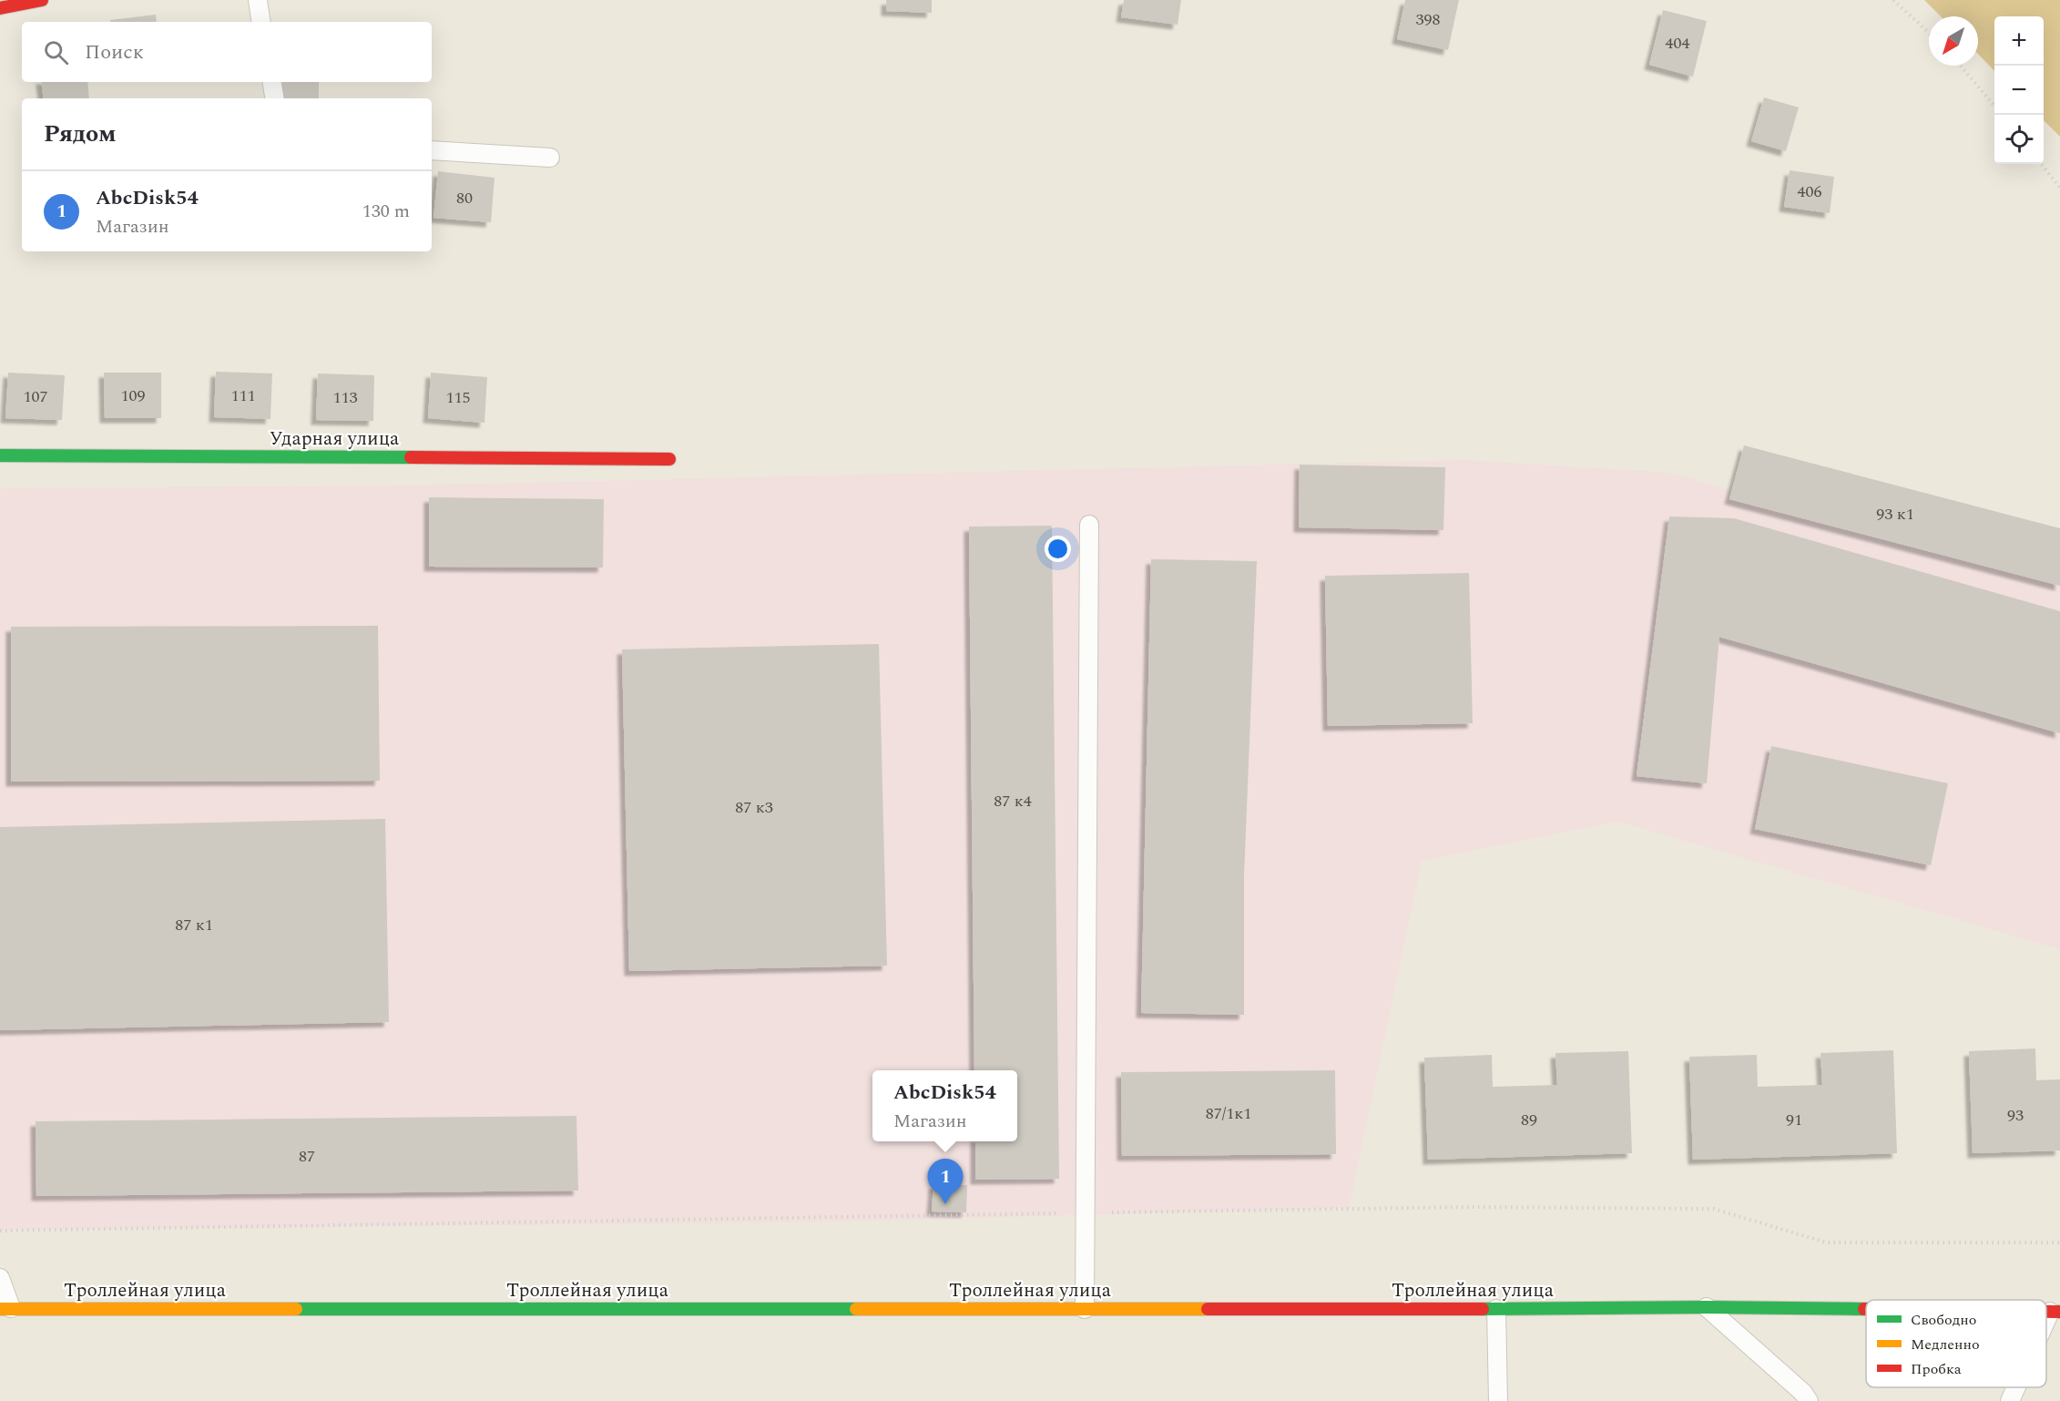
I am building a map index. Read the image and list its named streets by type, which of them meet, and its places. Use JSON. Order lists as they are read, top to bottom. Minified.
{"streets":{"main road":["Ударная улица","Троллейная улица"]},"house_numbers":["398","404","406","80","109","111","107","113","115","93 к1","87 к4","87 к3","87 к1","87/1к1","93","89","91","87"],"legend":["Свободно","Медленно","Пробка"],"north":"bottom left","page":{"map_buttons":["+","−"],"search":"Поиск","heading":"Рядом","list":[{"mark":"1","name":"AbcDisk54","note":"Магазин","value":"130 m"}],"popup":["AbcDisk54","Магазин"],"pins":"1"}}
